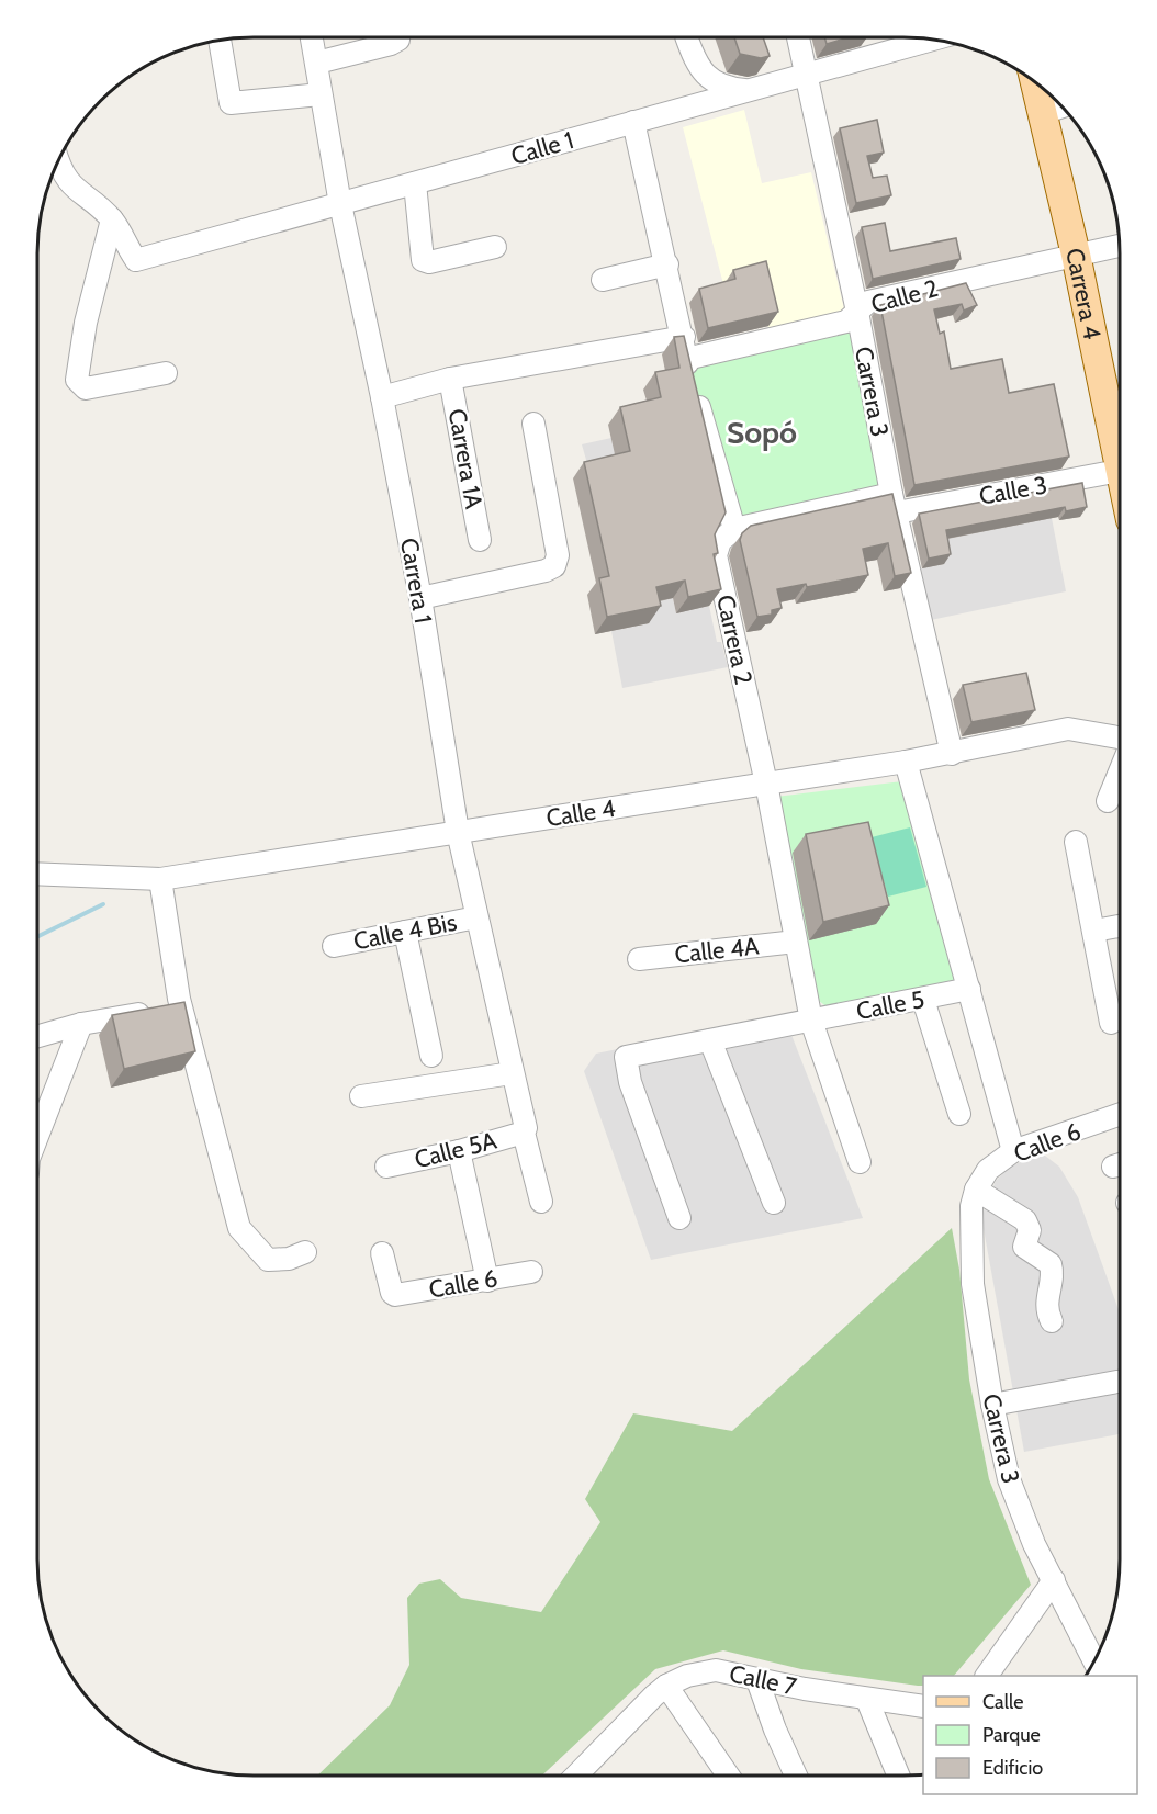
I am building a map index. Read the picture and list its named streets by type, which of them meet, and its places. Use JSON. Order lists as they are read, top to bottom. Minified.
{"streets":{"main road":["Carrera 4"],"street":["Calle 1","Calle 2","Carrera 3","Carrera 1A","Calle 3","Carrera 1","Carrera 2","Calle 4","Calle 4 Bis","Calle 4A","Calle 5","Calle 6","Calle 5A","Calle 7"]},"crossings":[["Calle 1","Carrera 3"],["Calle 1","Carrera 1"],["Carrera 4","Calle 2"],["Calle 2","Carrera 3"],["Carrera 3","Calle 3"],["Carrera 3","Calle 4"],["Carrera 3","Calle 6"],["Calle 3","Carrera 2"],["Carrera 1","Calle 4"],["Carrera 1","Calle 4 Bis"],["Carrera 1","Calle 5A"],["Carrera 2","Calle 4"],["Carrera 2","Calle 4A"],["Carrera 2","Calle 5"]],"districts":["Sopó"],"legend":["Calle","Parque","Edificio"]}
